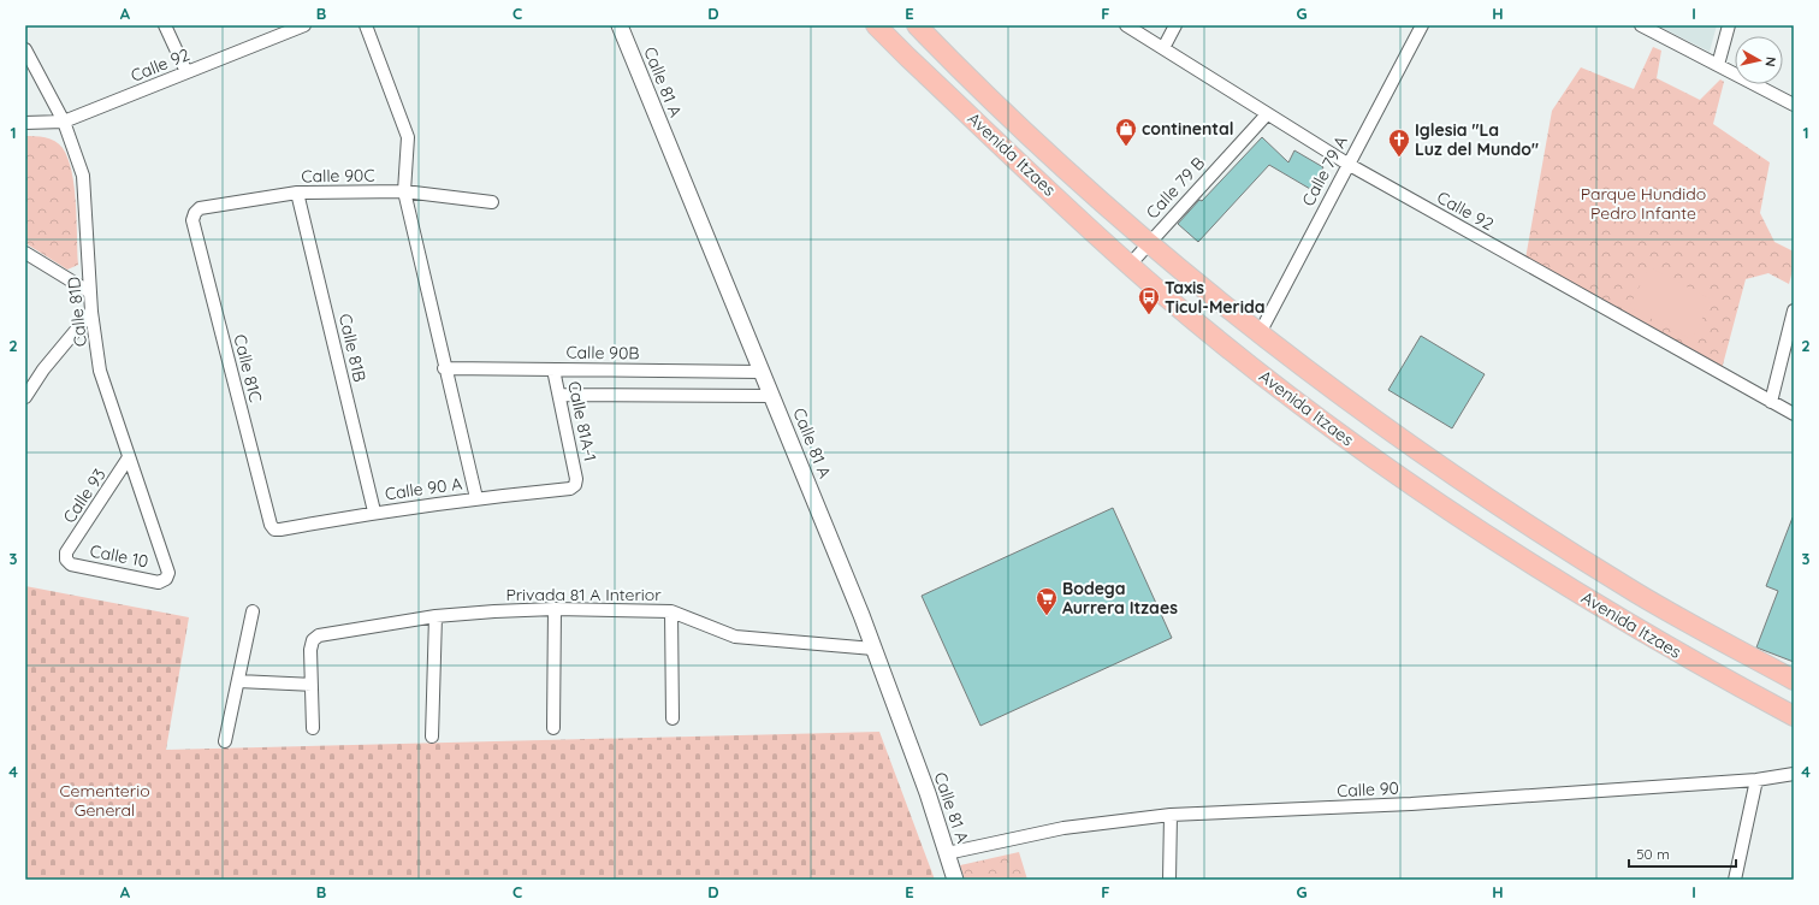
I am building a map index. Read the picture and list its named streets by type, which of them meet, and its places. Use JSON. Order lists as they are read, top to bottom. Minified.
{"streets":{"main road":["Avenida Itzaes"],"street":["Calle 92","Calle 81 A","Calle 79 A","Calle 90C","Calle 79 B","Calle 81D","Calle 81B","Calle 90B","Calle 81C","Calle 81A-1","Calle 90 A","Calle 93","Calle 10","Privada 81 A Interior","Calle 90"]},"crossings":[["Calle 92","Calle 79 A"],["Calle 92","Calle 79 B"],["Calle 92","Calle 81D"],["Calle 81 A","Calle 90B"],["Calle 81 A","Privada 81 A Interior"],["Calle 81 A","Calle 90"],["Avenida Itzaes","Calle 79 A"],["Avenida Itzaes","Calle 79 B"],["Calle 90C","Calle 81B"],["Calle 90C","Calle 81C"],["Calle 81D","Calle 93"],["Calle 81D","Calle 10"],["Calle 81B","Calle 90 A"],["Calle 90B","Calle 81A-1"],["Calle 81C","Calle 90 A"],["Calle 81A-1","Calle 90 A"],["Calle 93","Calle 10"]],"parks":["Parque Hundido Pedro Infante","Cementerio General"],"places":{"shop":["continental"],"church":["Iglesia \"La Luz del Mundo\""],"bus stop":["Taxis Ticul-Merida"],"supermarket":["Bodega Aurrera Itzaes"]},"scale_bar":"50 m","north":"right","grid":{"columns":["A","B","C","D","E","F","G","H","I"],"rows":["1","2","3","4"]}}
